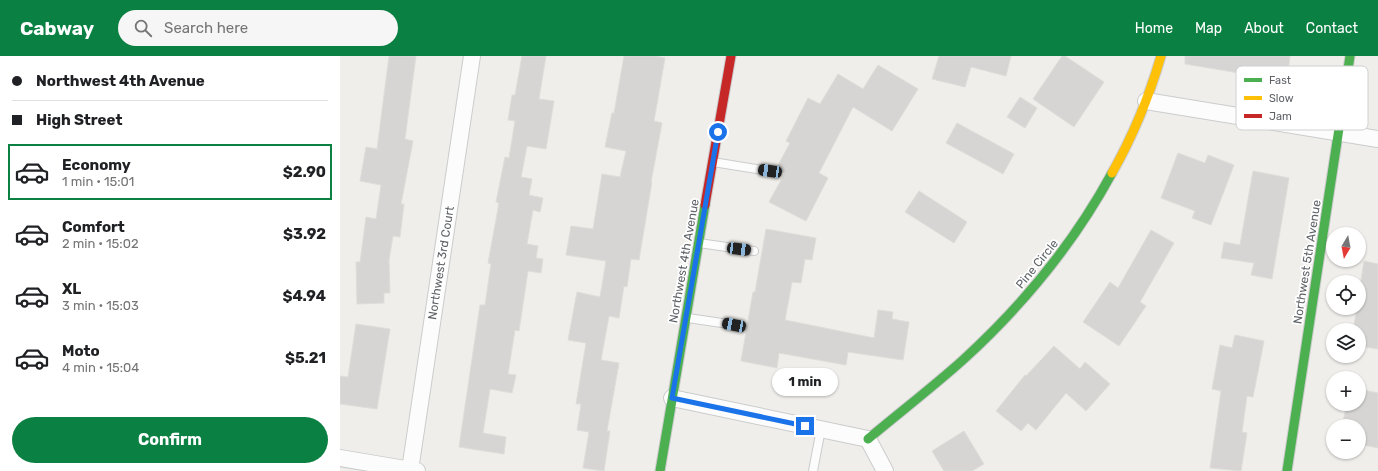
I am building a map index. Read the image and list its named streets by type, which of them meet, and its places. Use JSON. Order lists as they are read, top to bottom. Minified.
{"streets":{"street":["Northwest 4th Avenue","Northwest 5th Avenue","Northwest 3rd Court","Pine Circle"]},"legend":["Fast","Slow","Jam"],"north":"bottom","page":{"header":"Cabway","search":"Search here","nav":["Home","Map","About","Contact"],"banner":["Northwest 4th Avenue","High Street"],"list":[{"name":"Economy","note":"1 min · 15:01","value":"$2.90"},{"name":"Comfort","note":"2 min · 15:02","value":"$3.92"},{"name":"XL","note":"3 min · 15:03","value":"$4.94"},{"name":"Moto","note":"4 min · 15:04","value":"$5.21"}],"map_buttons":["+","−"],"bubble":"1 min","buttons":"Confirm"}}
